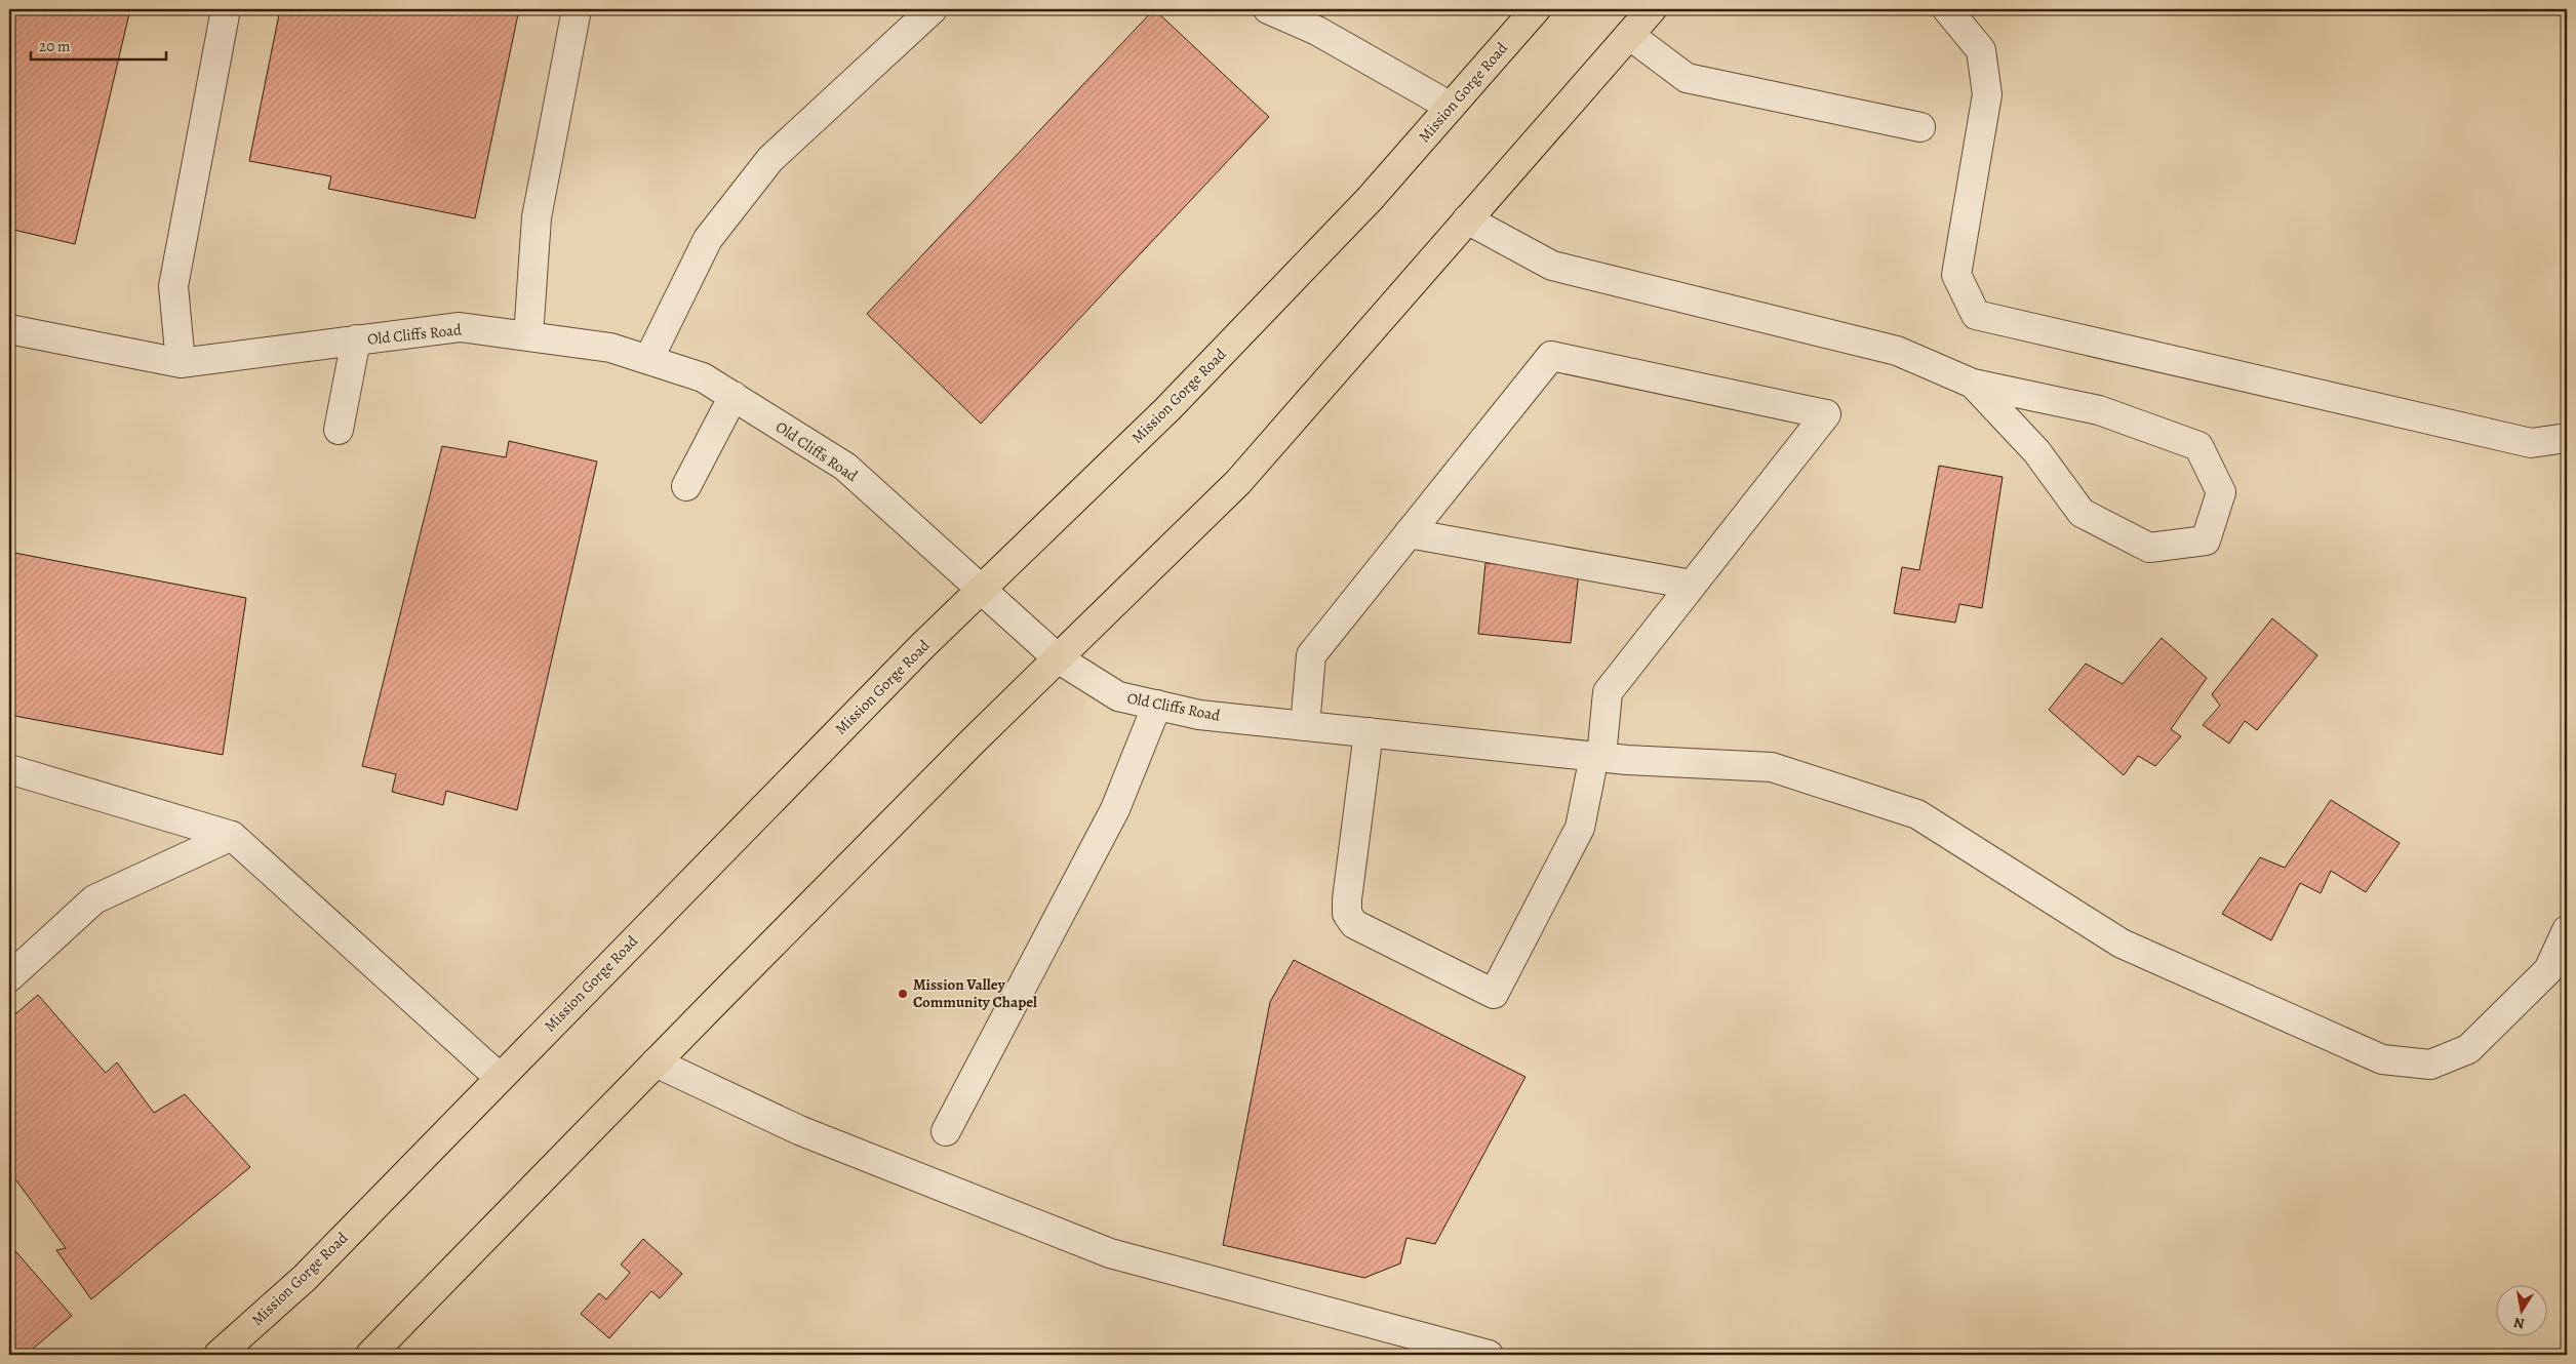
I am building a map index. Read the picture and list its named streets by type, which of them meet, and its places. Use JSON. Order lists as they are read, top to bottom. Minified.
{"streets":{"main road":["Mission Gorge Road"],"street":["Old Cliffs Road"]},"crossings":[["Mission Gorge Road","Old Cliffs Road"]],"places":["Mission Valley Community Chapel"],"scale_bar":"20 m","north":"bottom"}
